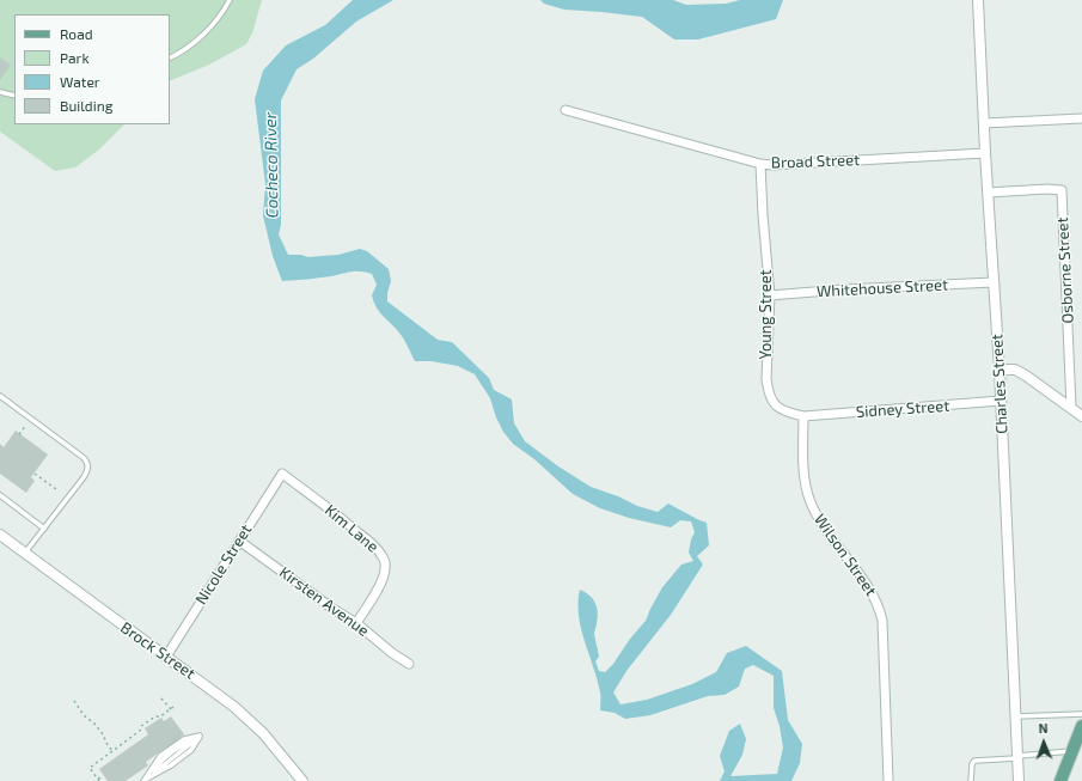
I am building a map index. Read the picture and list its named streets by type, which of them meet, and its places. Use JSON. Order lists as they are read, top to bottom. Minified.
{"streets":{"street":["Broad Street","Osborne Street","Whitehouse Street","Young Street","Charles Street","Sidney Street","Kim Lane","Wilson Street","Nicole Street","Kirsten Avenue","Brock Street"]},"crossings":[["Broad Street","Young Street"],["Broad Street","Charles Street"],["Osborne Street","Charles Street"],["Whitehouse Street","Young Street"],["Whitehouse Street","Charles Street"],["Young Street","Sidney Street"],["Young Street","Wilson Street"],["Charles Street","Sidney Street"],["Sidney Street","Wilson Street"],["Kim Lane","Nicole Street"],["Kim Lane","Kirsten Avenue"],["Nicole Street","Kirsten Avenue"],["Nicole Street","Brock Street"]],"water":["Cocheco River"],"legend":["Road","Park","Water","Building"],"north":"top"}
